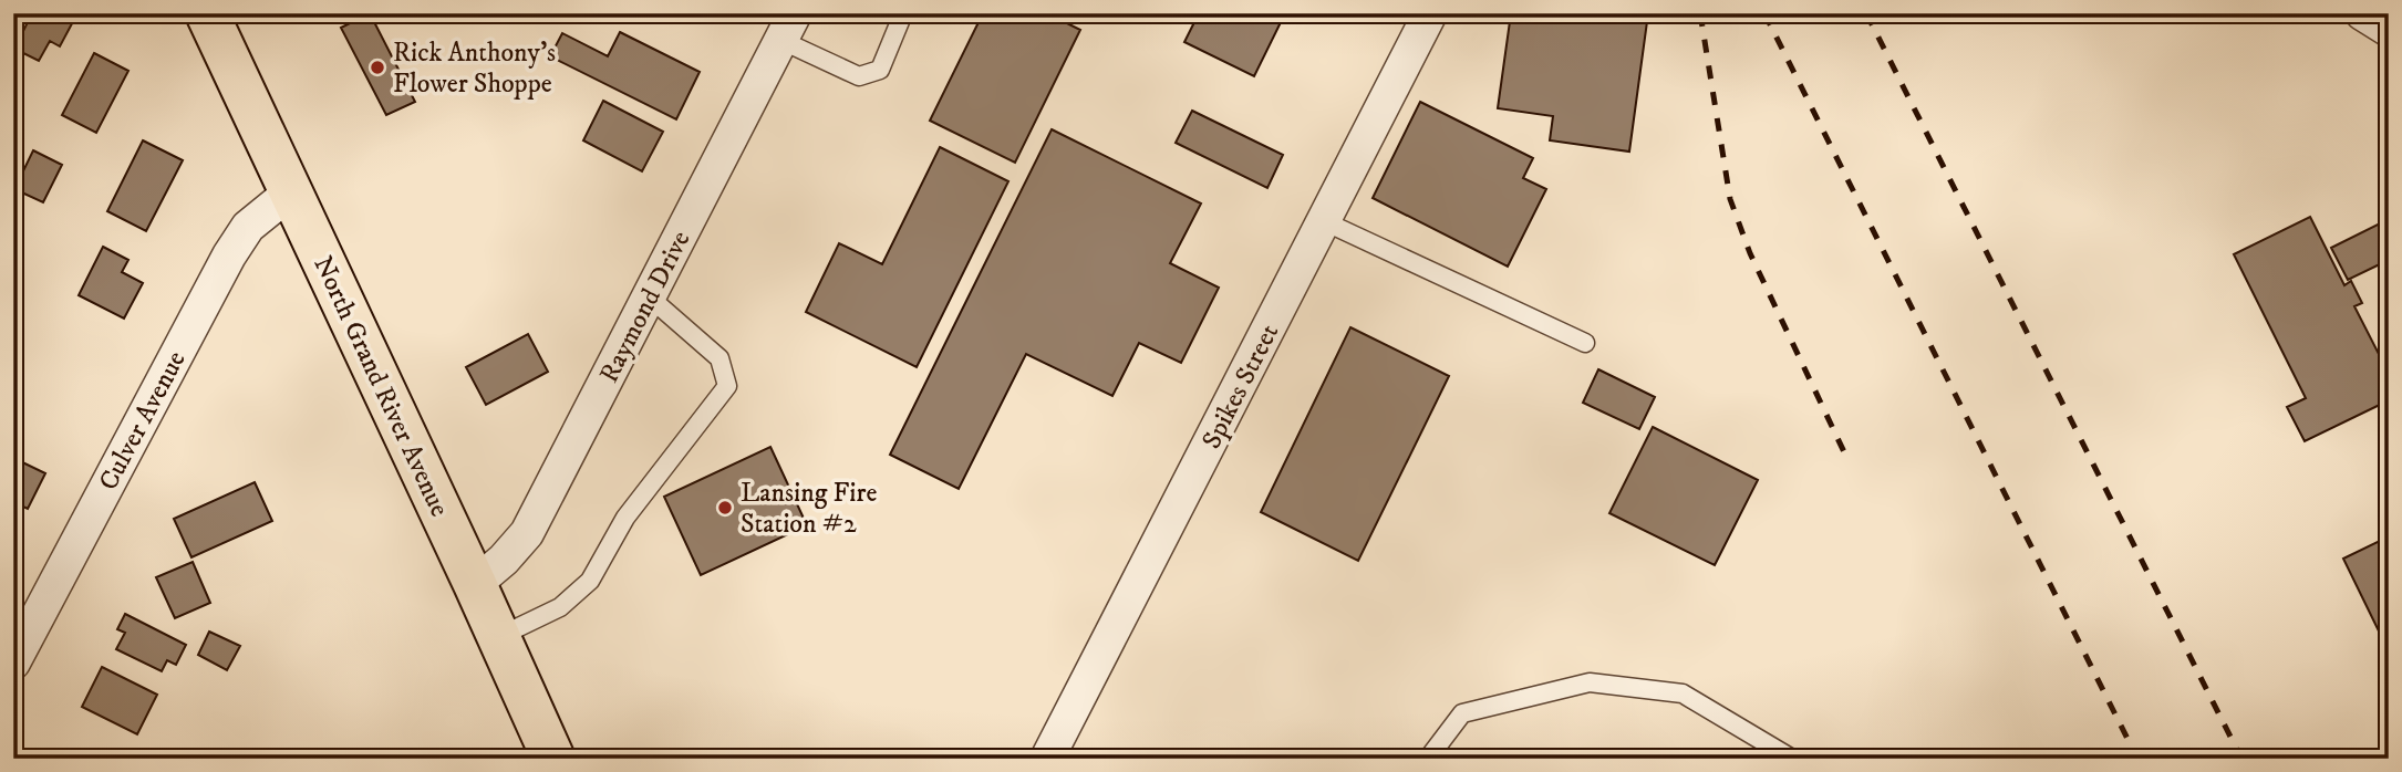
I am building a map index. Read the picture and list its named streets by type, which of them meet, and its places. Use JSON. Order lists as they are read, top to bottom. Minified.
{"streets":{"main road":["North Grand River Avenue"],"street":["Raymond Drive","Spikes Street","Culver Avenue"]},"crossings":[["Raymond Drive","North Grand River Avenue"],["North Grand River Avenue","Culver Avenue"]],"places":["Rick Anthony's Flower Shoppe","Lansing Fire Station #2"]}
